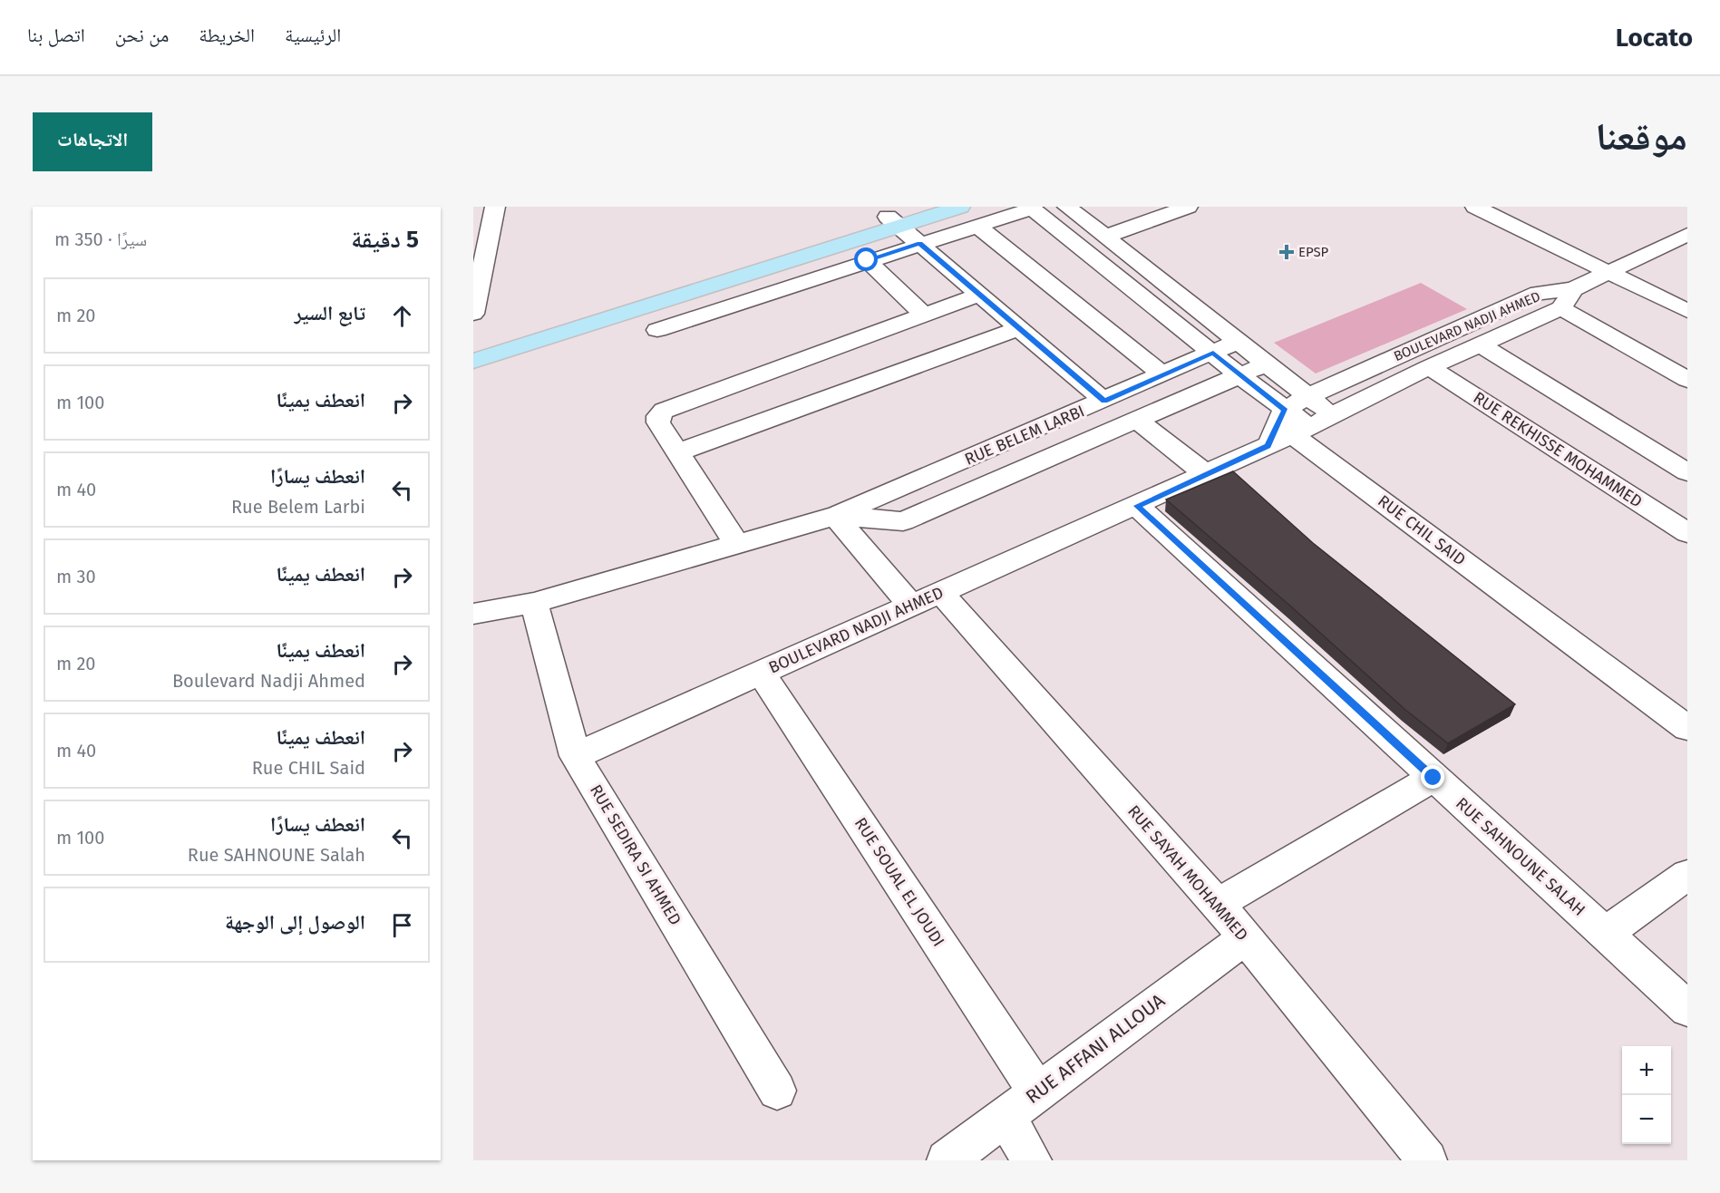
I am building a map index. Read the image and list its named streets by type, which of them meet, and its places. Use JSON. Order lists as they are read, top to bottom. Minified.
{"streets":{"street":["BOULEVARD NADJI AHMED","RUE BELEM LARBI","RUE REKHISSE MOHAMMED","RUE CHIL SAID","RUE SEDIRA SI AHMED","RUE SAHNOUNE SALAH","RUE SAYAH MOHAMMED","RUE SOUAL EL JOUDI","RUE AFFANI ALLOUA"]},"crossings":[["BOULEVARD NADJI AHMED","RUE CHIL SAID"],["BOULEVARD NADJI AHMED","RUE SEDIRA SI AHMED"],["BOULEVARD NADJI AHMED","RUE SAHNOUNE SALAH"],["BOULEVARD NADJI AHMED","RUE SAYAH MOHAMMED"],["BOULEVARD NADJI AHMED","RUE SOUAL EL JOUDI"],["RUE BELEM LARBI","RUE CHIL SAID"],["RUE BELEM LARBI","RUE SAYAH MOHAMMED"],["RUE SAYAH MOHAMMED","RUE AFFANI ALLOUA"],["RUE SOUAL EL JOUDI","RUE AFFANI ALLOUA"]],"places":{"health":["EPSP"]},"page":{"header":"Locato","nav":["الرئيسية","الخريطة","من نحن","اتصل بنا"],"title":"موقعنا","buttons":"الاتجاهات","heading":["5 دقيقة","سيرًا · 350 m"],"list":[["تابع السير","20 m"],["انعطف يمينًا","100 m"],["انعطف يسارًا","Rue Belem Larbi","40 m"],["انعطف يمينًا","30 m"],["انعطف يمينًا","Boulevard Nadji Ahmed","20 m"],["انعطف يمينًا","Rue CHIL Said","40 m"],["انعطف يسارًا","Rue SAHNOUNE Salah","100 m"],"الوصول إلى الوجهة"],"map_buttons":["+","−"]}}
